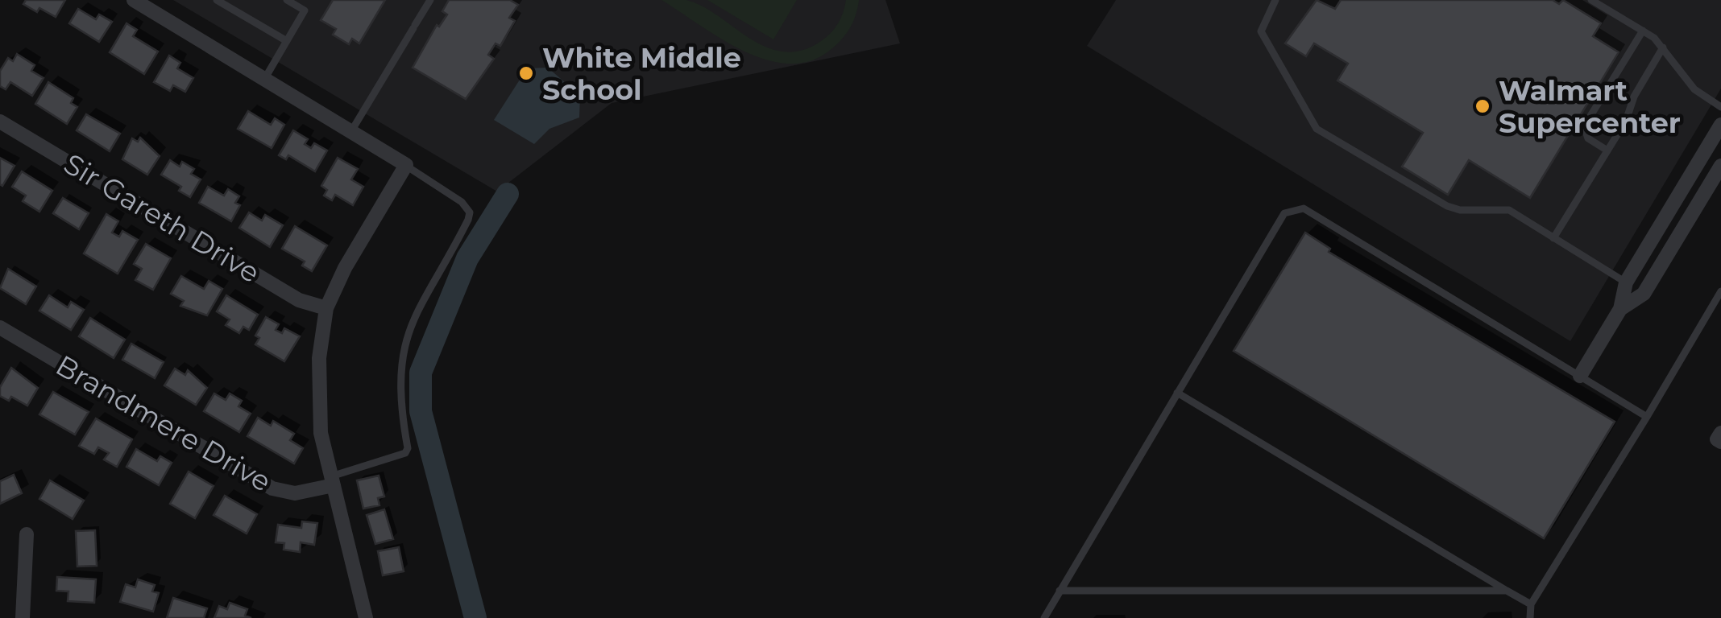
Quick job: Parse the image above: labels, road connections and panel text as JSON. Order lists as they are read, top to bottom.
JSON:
{
  "streets": {
    "street": ["Sir Gareth Drive", "Brandmere Drive"]
  },
  "places": ["White Middle School", "Walmart Supercenter"]
}
